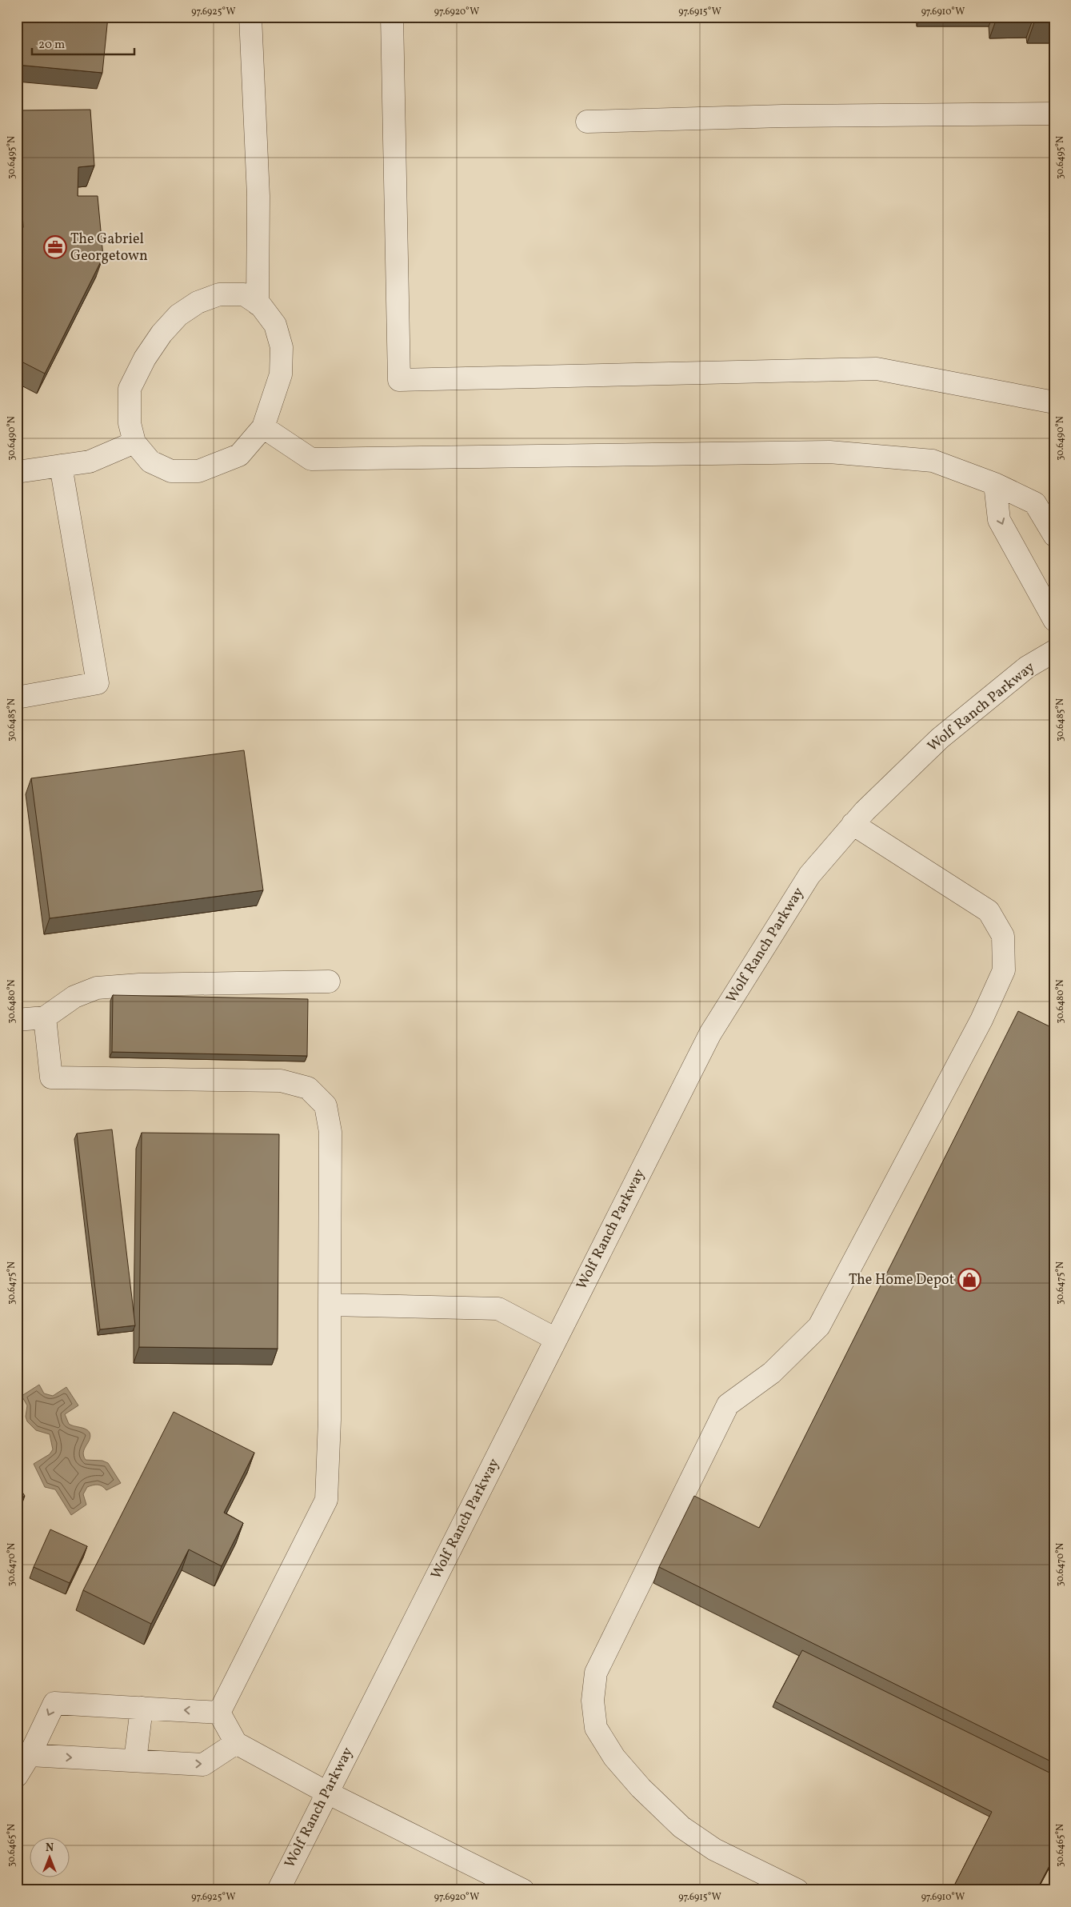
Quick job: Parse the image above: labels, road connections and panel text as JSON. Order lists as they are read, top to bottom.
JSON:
{
  "streets": {
    "street": ["Wolf Ranch Parkway"]
  },
  "places": {
    "office": ["The Gabriel Georgetown"],
    "shop": ["The Home Depot"]
  },
  "scale_bar": "20 m",
  "north": "top",
  "coordinates": [
    "97.6925°W",
    "97.6920°W",
    "97.6915°W",
    "97.6910°W",
    "30.6495°N",
    "30.6490°N",
    "30.6485°N",
    "30.6480°N",
    "30.6475°N",
    "30.6470°N",
    "30.6465°N"
  ]
}
